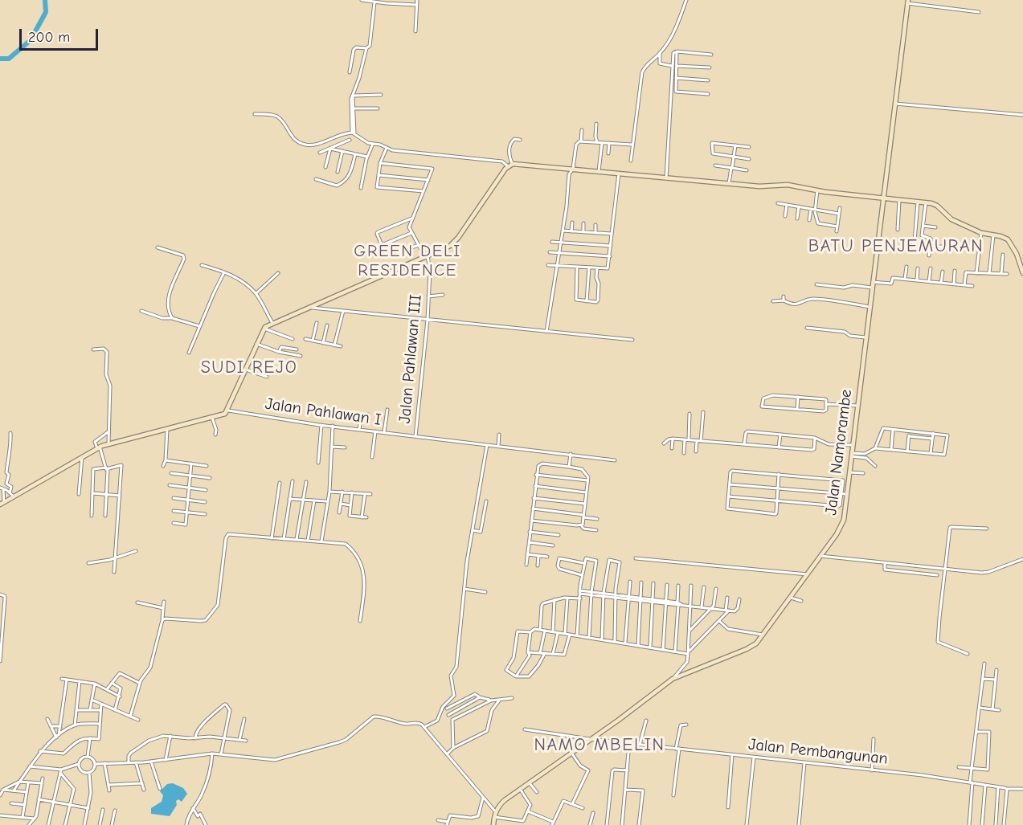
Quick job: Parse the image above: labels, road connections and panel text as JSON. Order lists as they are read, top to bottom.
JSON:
{
  "streets": {
    "main road": ["Jalan Namorambe"],
    "street": ["Jalan Pahlawan III", "Jalan Pahlawan I", "Jalan Pembangunan"]
  },
  "crossings": [
    ["Jalan Pahlawan III", "Jalan Pahlawan I"],
    ["Jalan Namorambe", "Jalan Pembangunan"]
  ],
  "districts": [
    "BATU PENJEMURAN",
    "GREEN DELI RESIDENCE",
    "SUDI REJO",
    "NAMO MBELIN"
  ],
  "scale_bar": "200 m"
}
